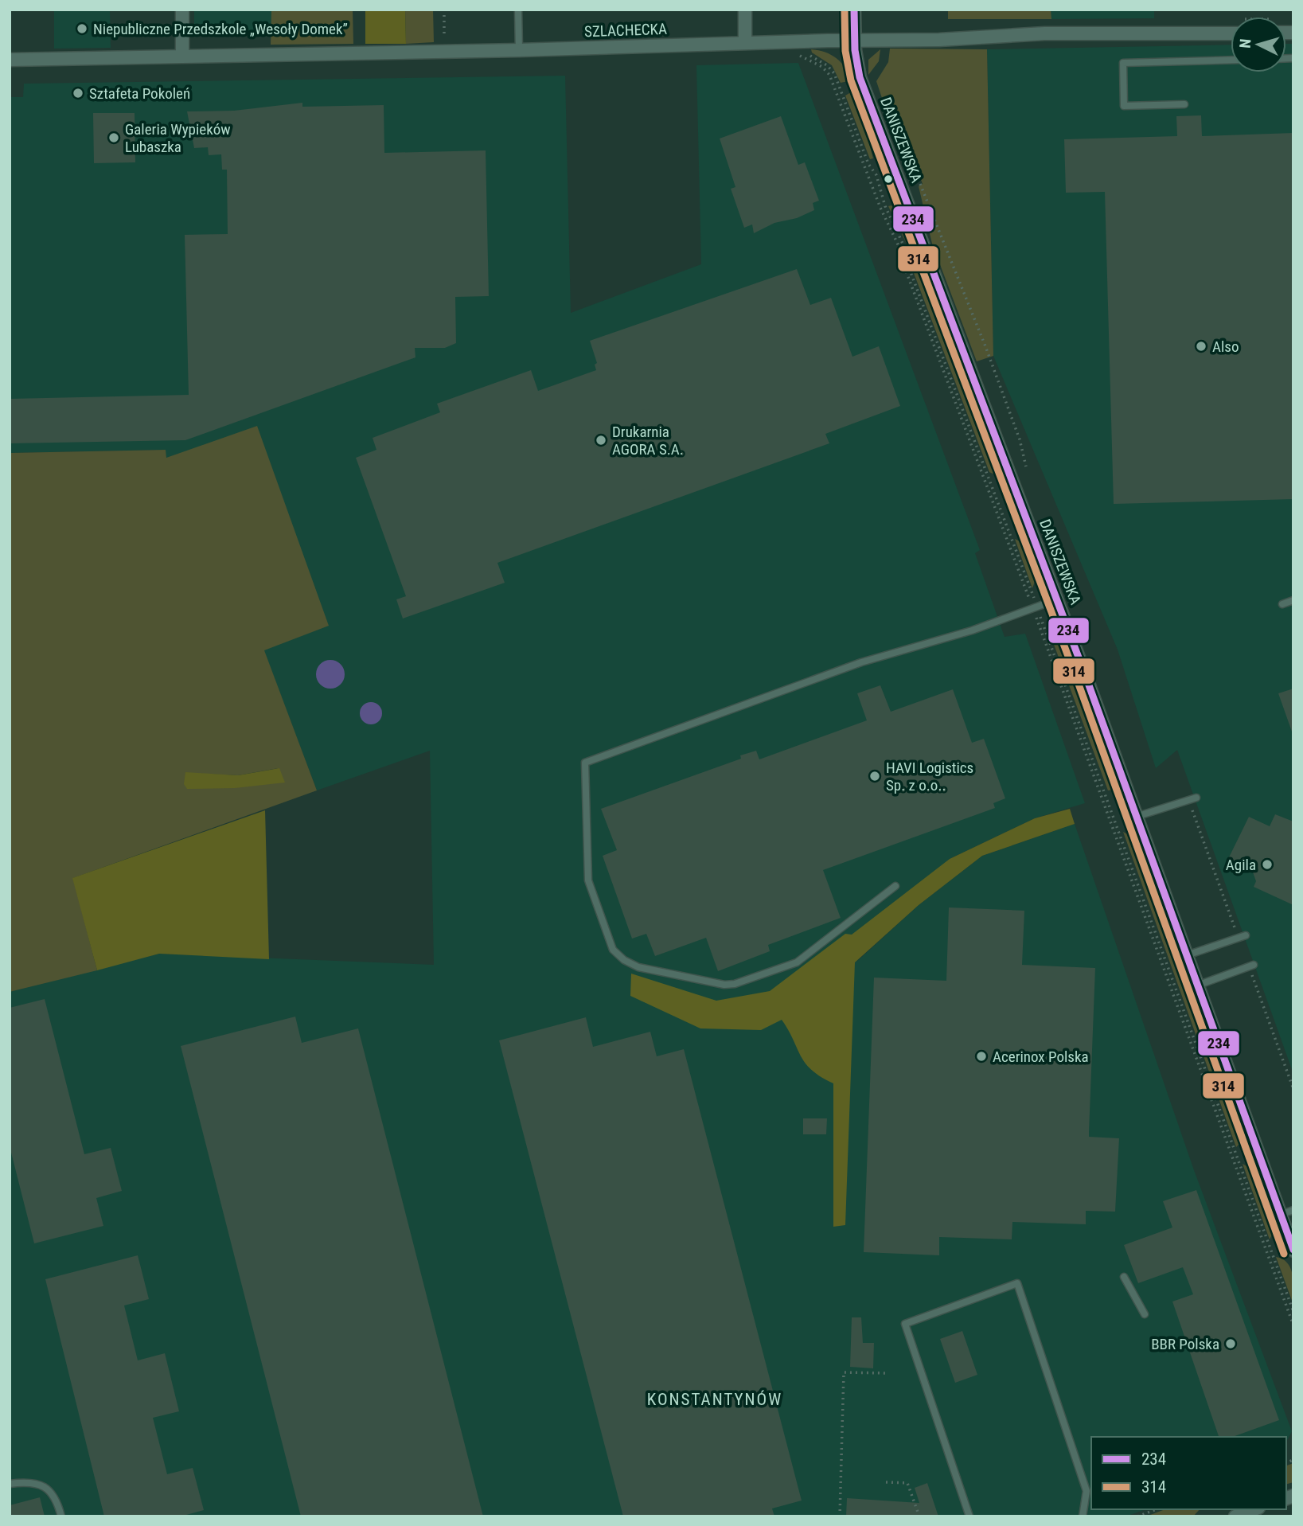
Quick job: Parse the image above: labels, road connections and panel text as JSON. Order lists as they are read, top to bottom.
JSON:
{
  "streets": {
    "street": ["SZLACHECKA", "DANISZEWSKA"]
  },
  "crossings": [
    ["SZLACHECKA", "DANISZEWSKA"]
  ],
  "districts": ["KONSTANTYNÓW"],
  "places": [
    "Niepubliczne Przedszkole „Wesoły Domek”",
    "Sztafeta Pokoleń",
    "Galeria Wypieków Lubaszka",
    "Also",
    "Drukarnia AGORA S.A.",
    "HAVI Logistics Sp. z o.o..",
    "Agila",
    "Acerinox Polska",
    "BBR Polska"
  ],
  "lines": ["transit line 234", "transit line 314"],
  "legend": ["234", "314"],
  "north": "left"
}
